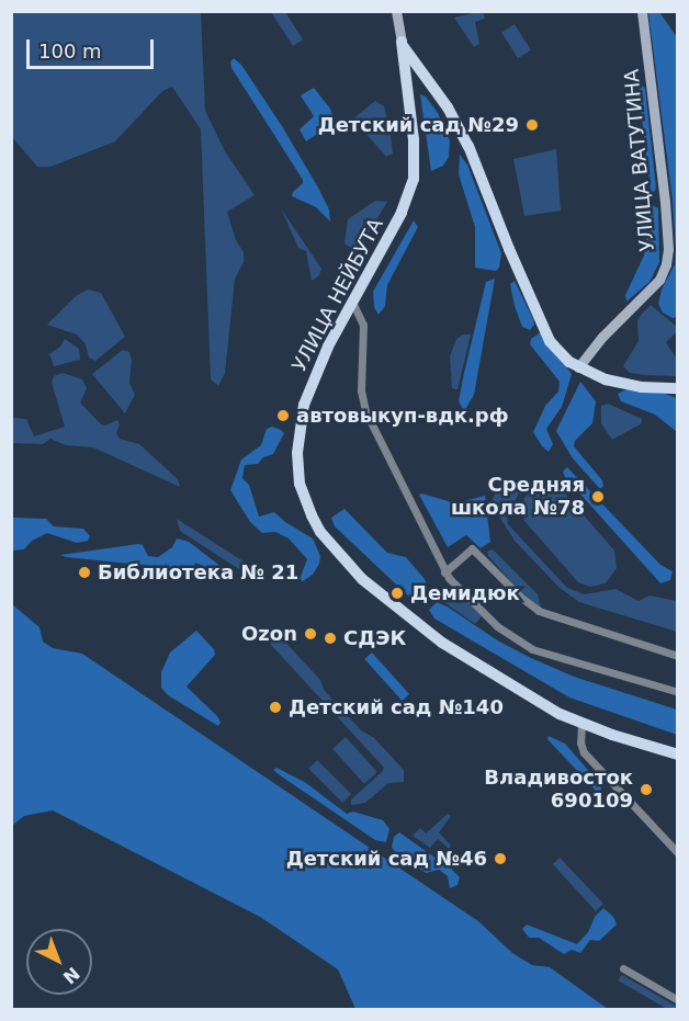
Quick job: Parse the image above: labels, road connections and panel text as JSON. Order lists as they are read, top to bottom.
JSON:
{
  "streets": {
    "main road": ["УЛИЦА НЕЙБУТА"],
    "street": ["УЛИЦА ВАТУТИНА"]
  },
  "crossings": [
    ["УЛИЦА ВАТУТИНА", "УЛИЦА НЕЙБУТА"]
  ],
  "places": [
    "Детский сад №29",
    "автовыкуп-вдк.рф",
    "Средняя школа №78",
    "Библиотека № 21",
    "Демидюк",
    "Ozon",
    "СДЭК",
    "Детский сад №140",
    "Владивосток 690109",
    "Детский сад №46"
  ],
  "scale_bar": "100 m",
  "north": "bottom right"
}
